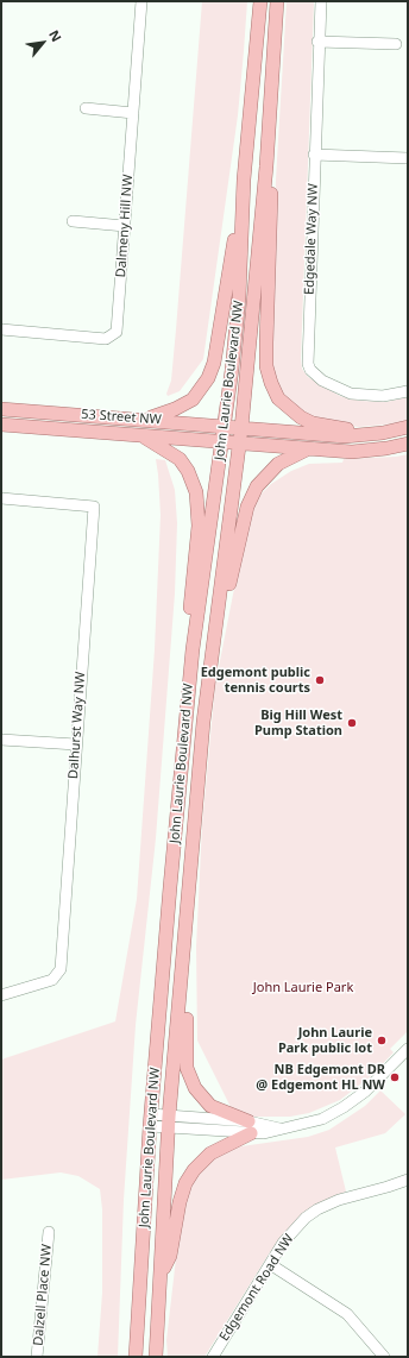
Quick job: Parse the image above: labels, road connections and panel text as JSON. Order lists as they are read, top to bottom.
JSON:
{
  "streets": {
    "main road": ["John Laurie Boulevard NW", "53 Street NW"],
    "street": [
      "Dalmeny Hill NW",
      "Edgedale Way NW",
      "Dalhurst Way NW",
      "Edgemont Road NW",
      "Dalzell Place NW"
    ]
  },
  "crossings": [
    ["John Laurie Boulevard NW", "53 Street NW"]
  ],
  "parks": ["John Laurie Park"],
  "places": [
    "Edgemont public tennis courts",
    "Big Hill West Pump Station",
    "John Laurie Park public lot",
    "NB Edgemont DR @ Edgemont HL NW"
  ],
  "north": "top right"
}
